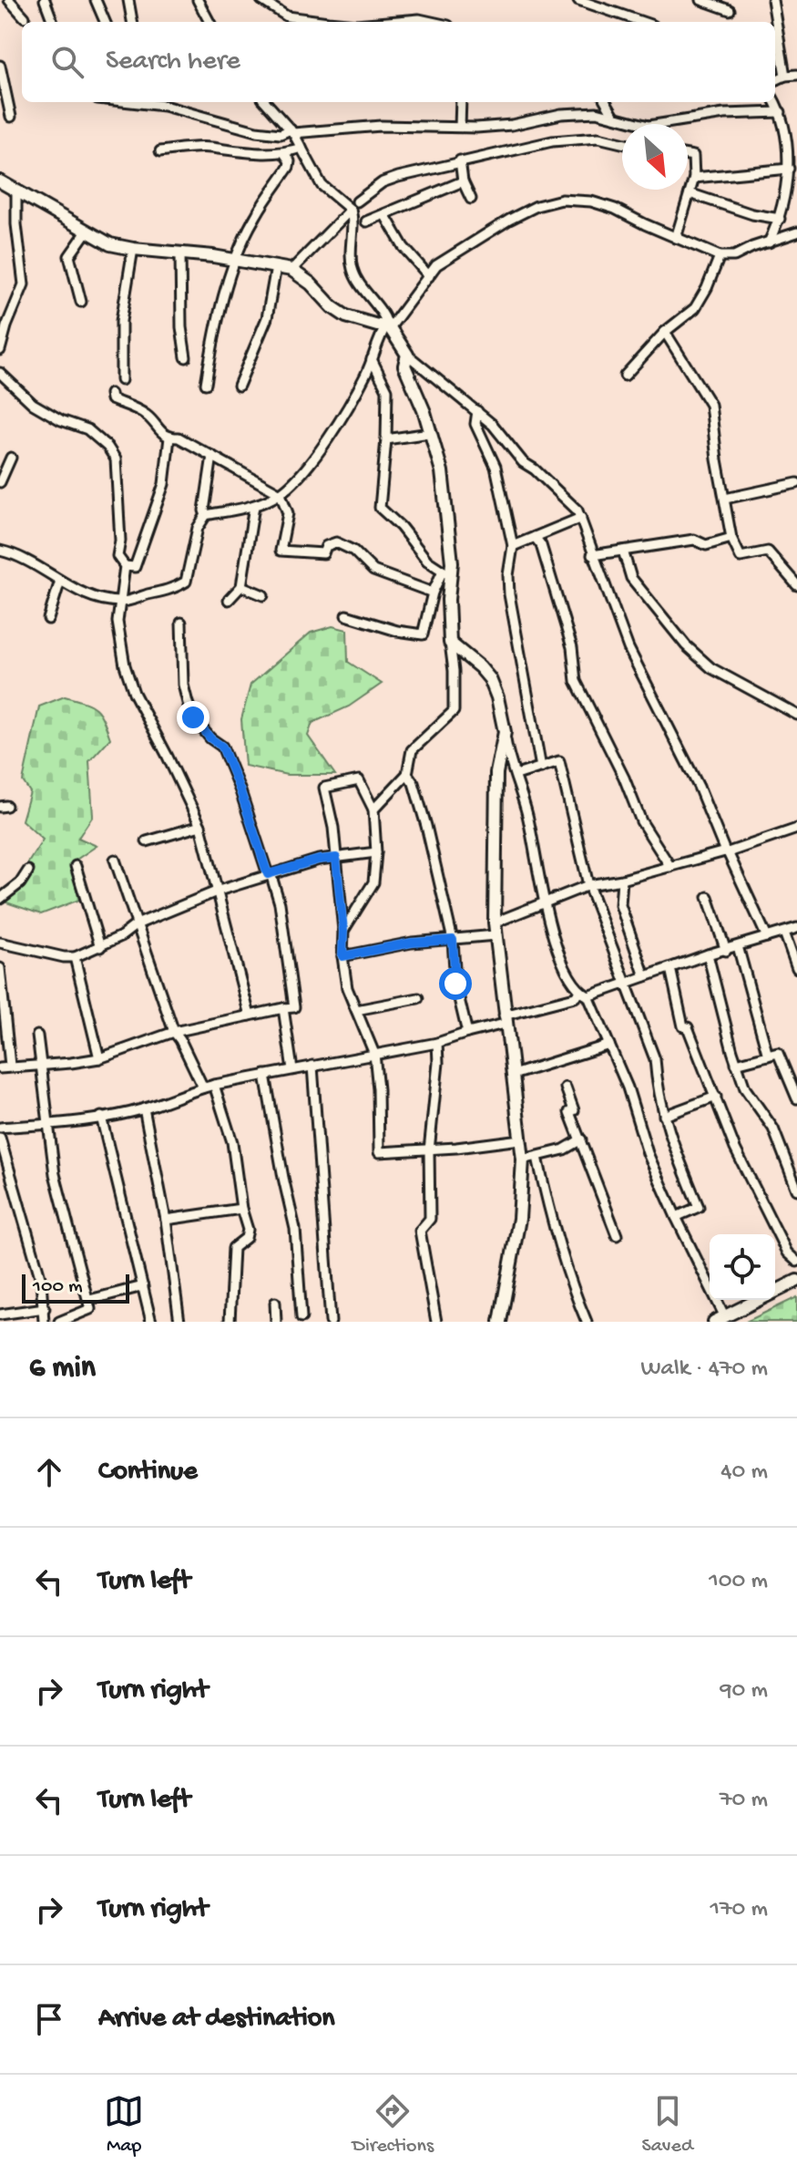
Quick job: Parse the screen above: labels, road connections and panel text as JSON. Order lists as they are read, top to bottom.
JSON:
{
  "scale_bar": "100 m",
  "north": "bottom right",
  "page": {
    "search": "Search here",
    "scale": "100 m",
    "heading": ["6 min", "Walk · 470 m"],
    "list": [
      ["Continue", "40 m"],
      ["Turn left", "100 m"],
      ["Turn right", "90 m"],
      ["Turn left", "70 m"],
      ["Turn right", "170 m"],
      "Arrive at destination"
    ],
    "nav": ["Map", "Directions", "Saved"]
  }
}
